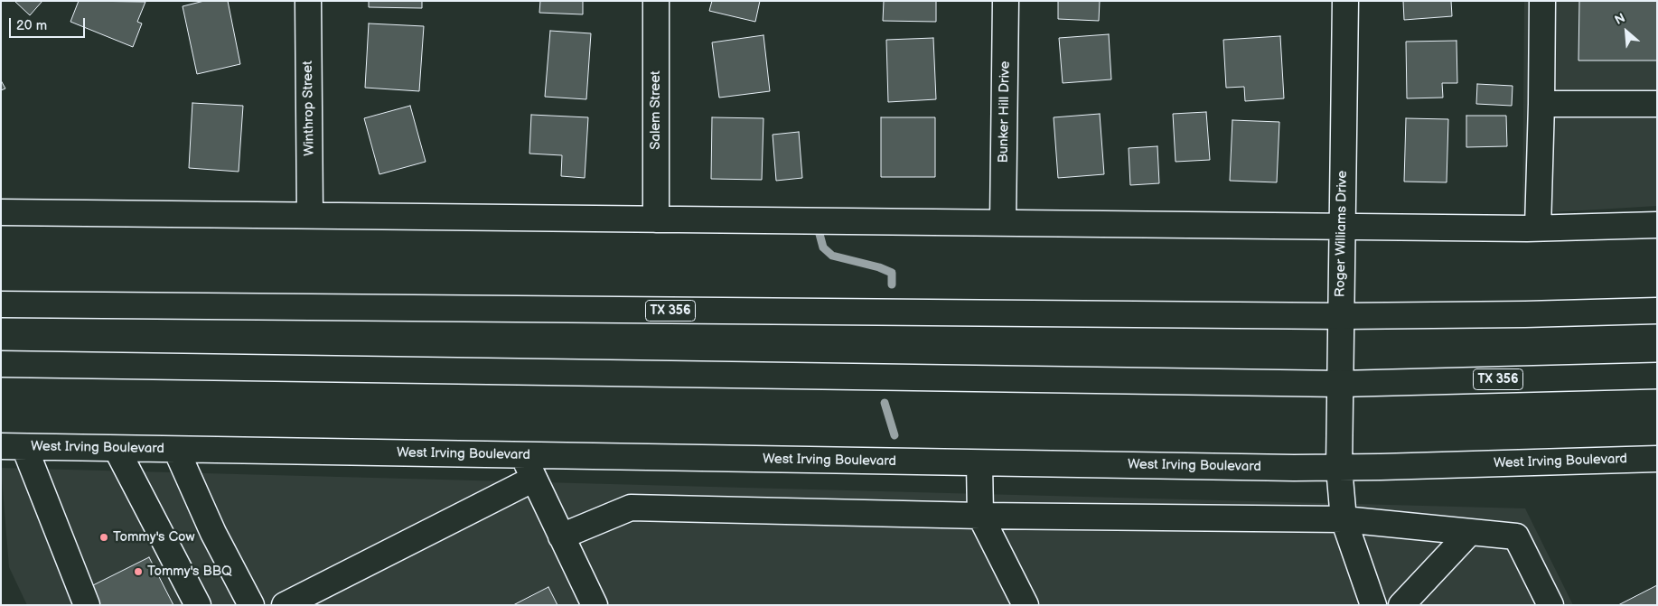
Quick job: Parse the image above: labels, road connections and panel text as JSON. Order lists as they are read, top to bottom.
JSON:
{
  "streets": {
    "street": [
      "Winthrop Street",
      "Salem Street",
      "Bunker Hill Drive",
      "Roger Williams Drive",
      "TX 356",
      "West Irving Boulevard"
    ]
  },
  "crossings": [
    ["Roger Williams Drive", "TX 356"],
    ["Roger Williams Drive", "West Irving Boulevard"]
  ],
  "places": ["Tommy's Cow", "Tommy's BBQ"],
  "scale_bar": "20 m",
  "north": "top left"
}
